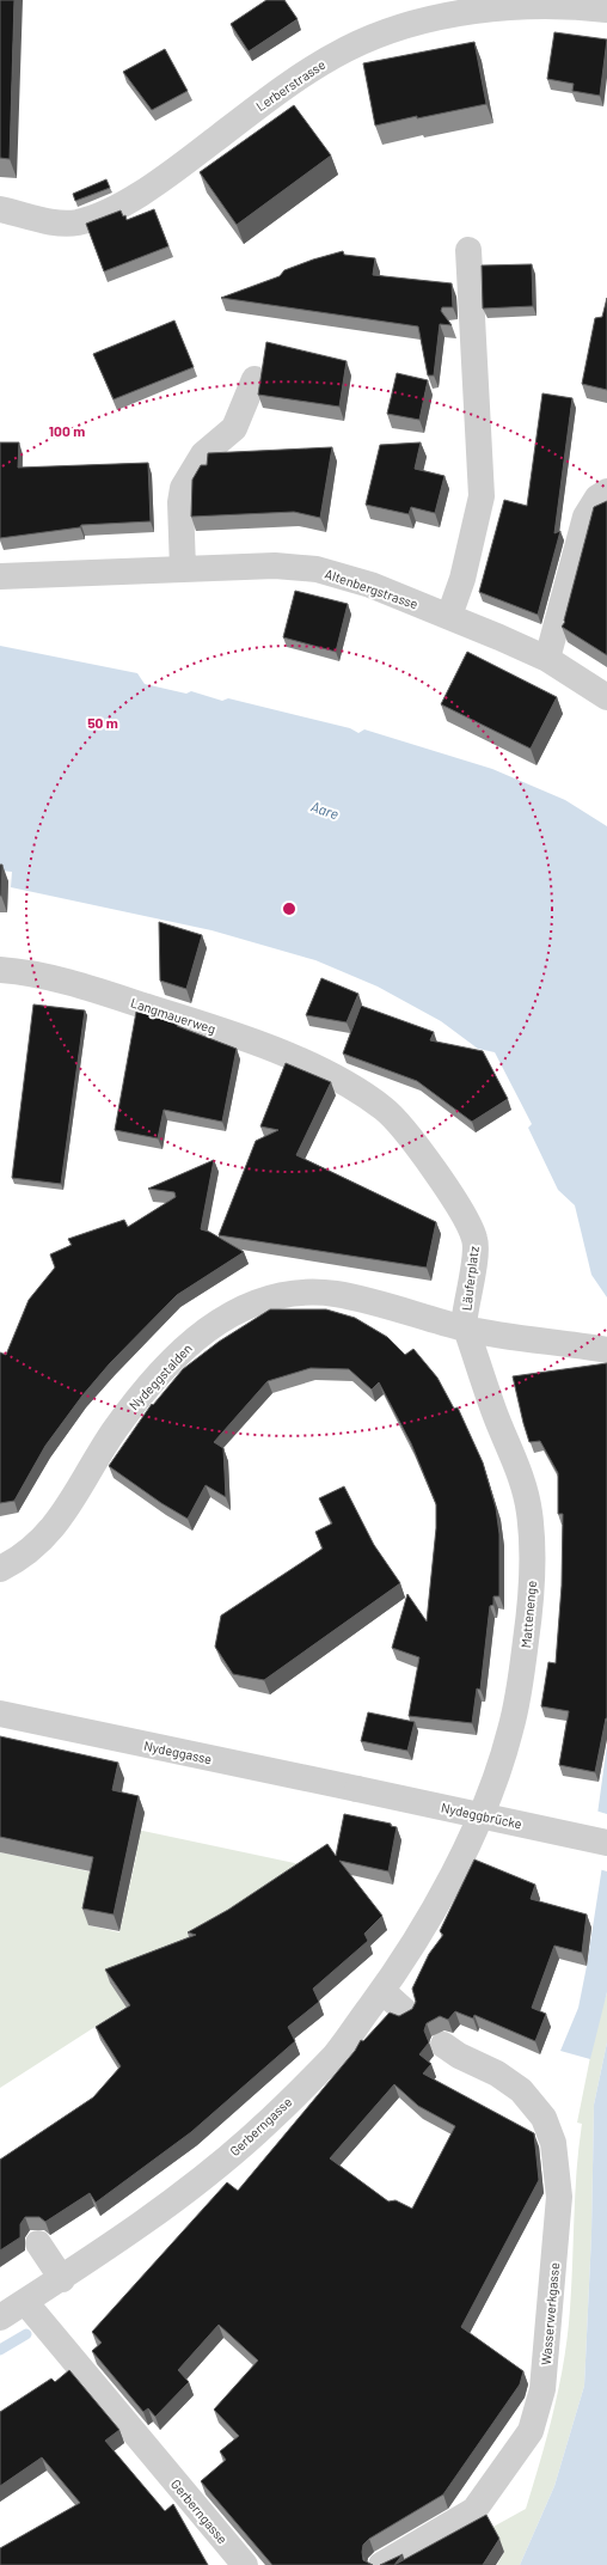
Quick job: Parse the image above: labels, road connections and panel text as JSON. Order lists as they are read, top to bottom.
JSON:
{
  "streets": {
    "street": [
      "Lerberstrasse",
      "Altenbergstrasse",
      "Langmauerweg",
      "Läuferplatz",
      "Nydeggstalden",
      "Mattenenge",
      "Nydeggasse",
      "Nydeggbrücke",
      "Gerberngasse",
      "Wasserwerkgasse"
    ]
  },
  "crossings": [
    ["Langmauerweg", "Läuferplatz"],
    ["Läuferplatz", "Nydeggstalden"],
    ["Läuferplatz", "Mattenenge"],
    ["Nydeggstalden", "Mattenenge"],
    ["Mattenenge", "Gerberngasse"],
    ["Nydeggasse", "Nydeggbrücke"]
  ],
  "water": ["Aare"],
  "rings": ["100 m", "50 m"]
}
